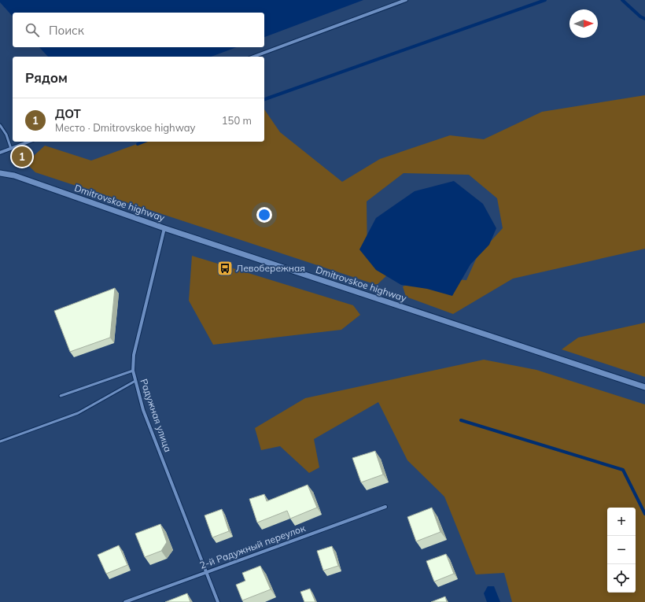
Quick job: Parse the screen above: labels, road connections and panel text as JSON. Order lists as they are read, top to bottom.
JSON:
{
  "streets": {
    "street": ["Dmitrovskoe highway", "Радужная улица", "2-й Радужный переулок"]
  },
  "crossings": [
    ["Dmitrovskoe highway", "Радужная улица"],
    ["Радужная улица", "2-й Радужный переулок"]
  ],
  "places": {
    "bus stop": ["Левобережная"]
  },
  "north": "right",
  "page": {
    "search": "Поиск",
    "heading": "Рядом",
    "list": [
      {
        "mark": "1",
        "name": "ДОТ",
        "note": "Место · Dmitrovskoe highway",
        "value": "150 m"
      }
    ],
    "pins": "1",
    "map_buttons": ["+", "−"]
  }
}
